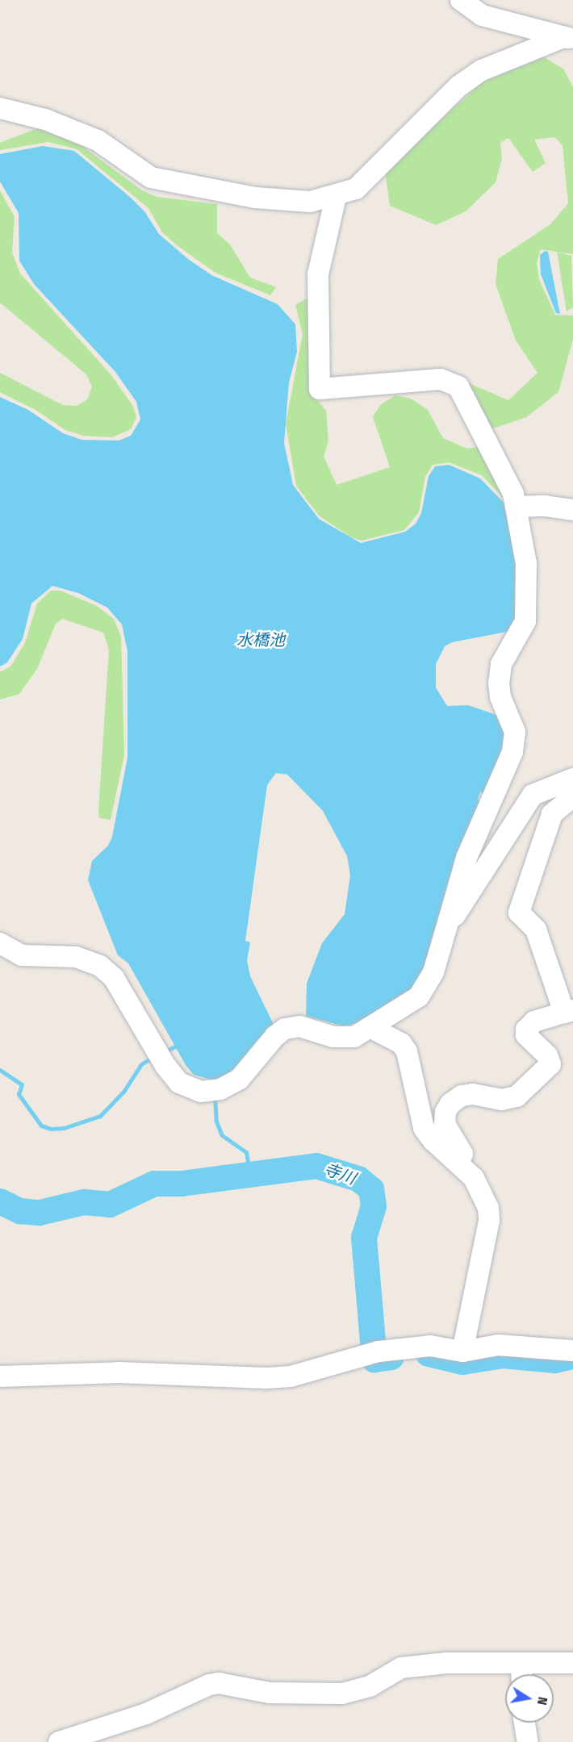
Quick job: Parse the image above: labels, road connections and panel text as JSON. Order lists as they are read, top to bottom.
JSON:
{
  "water": ["水橋池", "寺川"],
  "north": "right"
}
